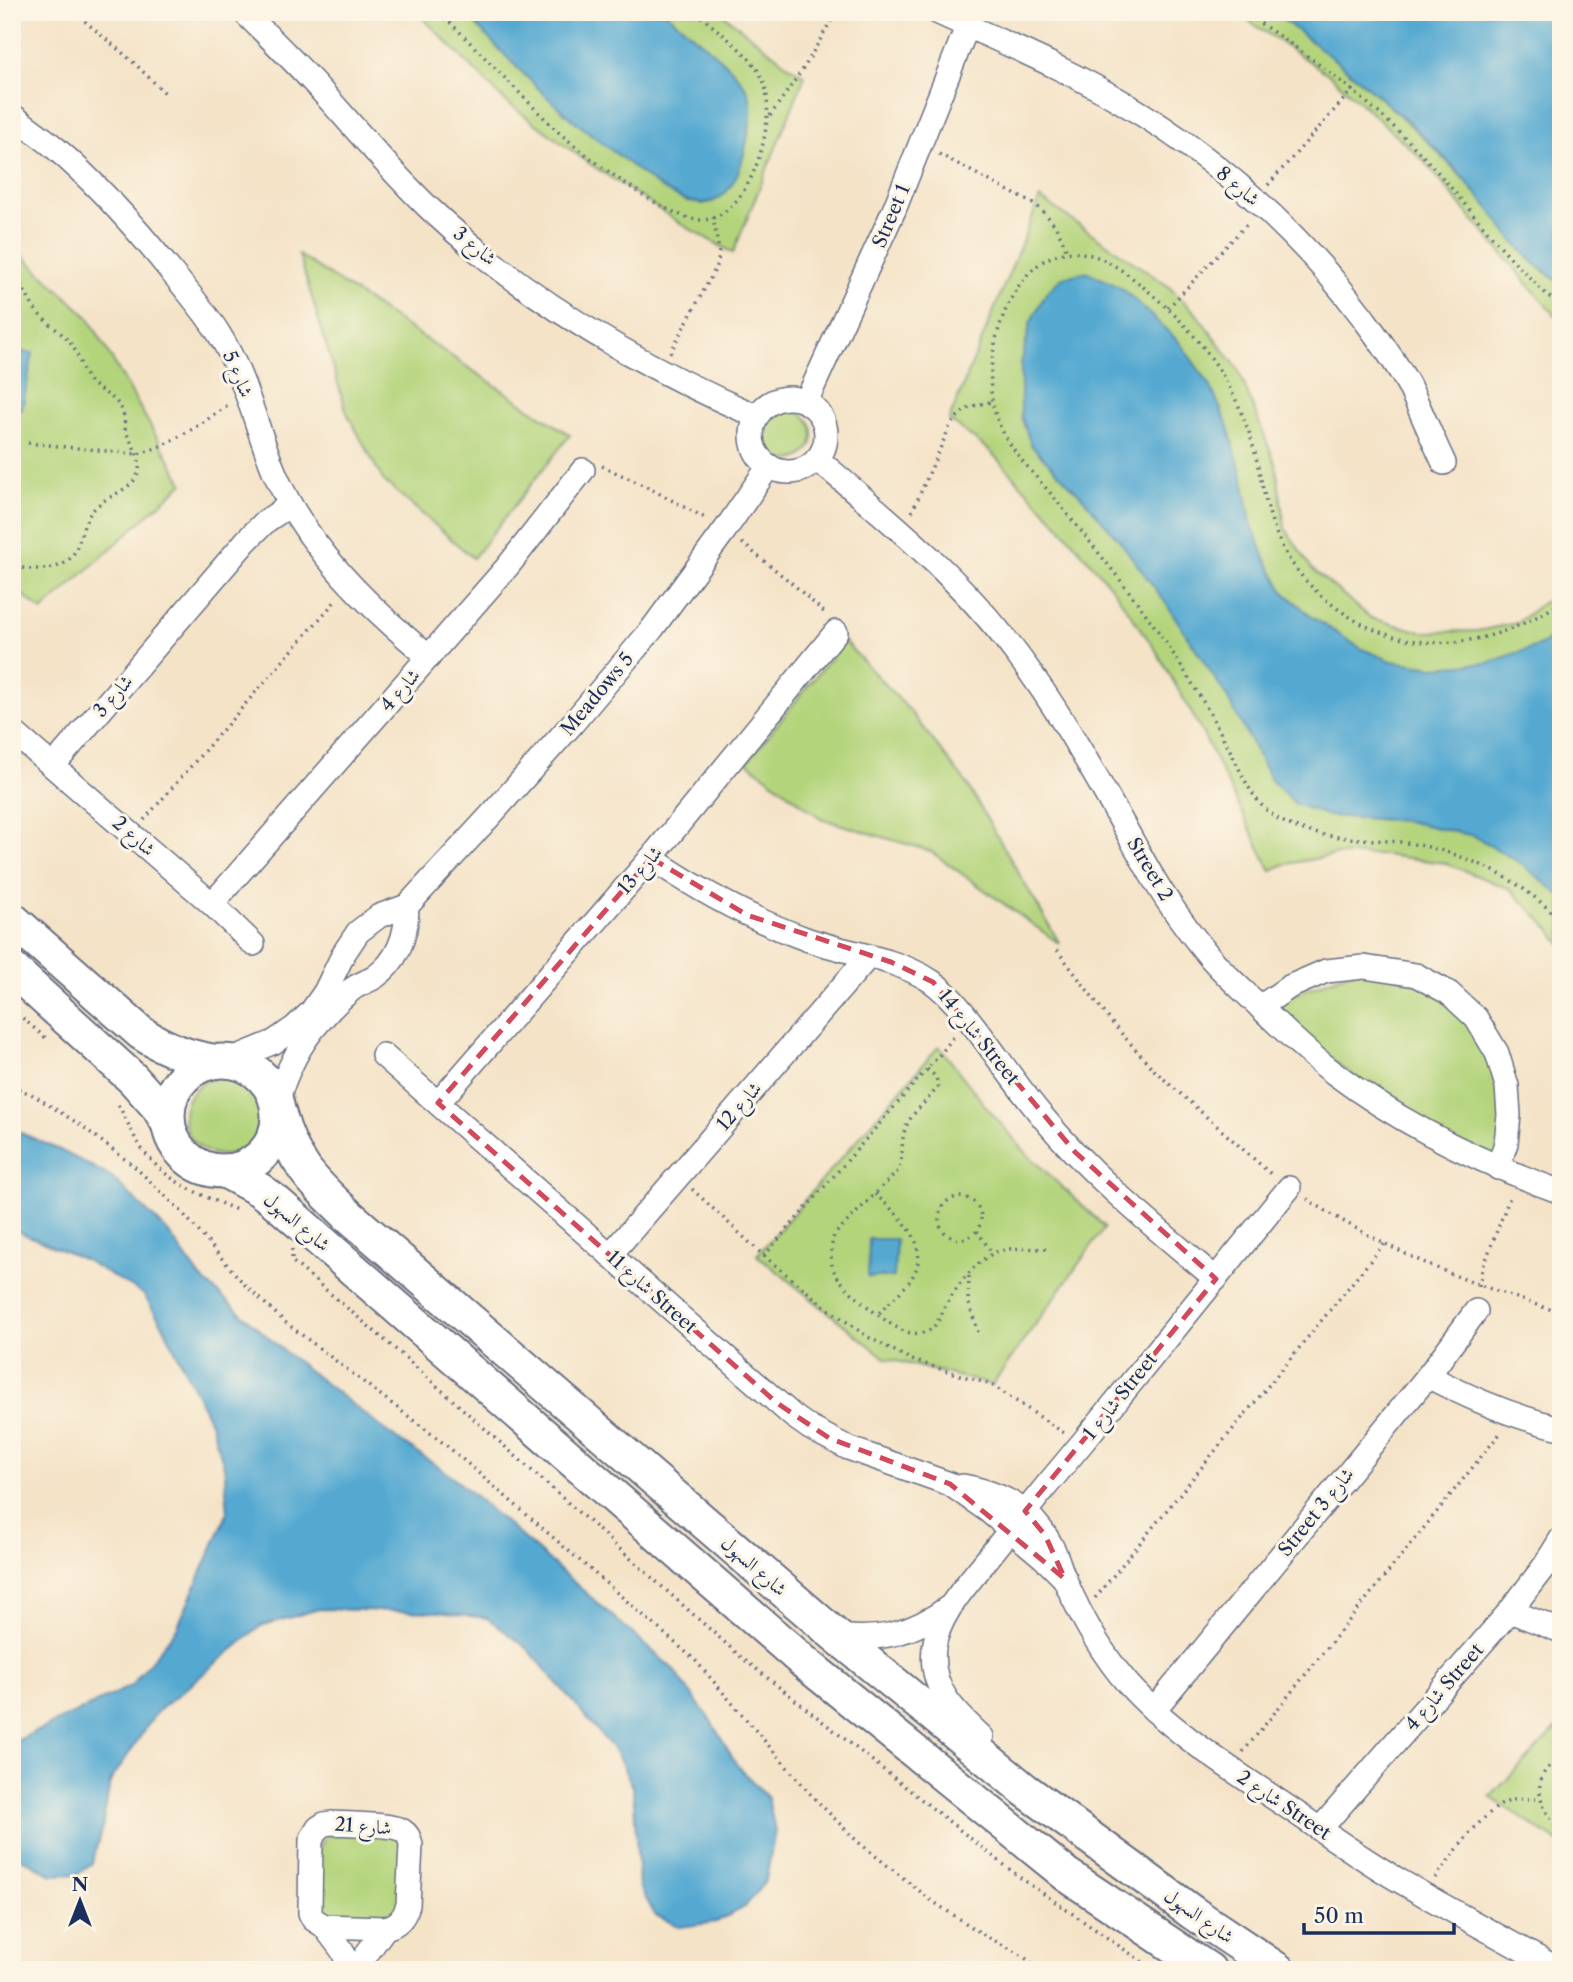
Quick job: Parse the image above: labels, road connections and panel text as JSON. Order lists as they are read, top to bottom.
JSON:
{
  "streets": {
    "main road": ["شارع السهول"],
    "street": [
      "شارع 8",
      "Street 1",
      "شارع 3",
      "شارع 5",
      "شارع 4",
      "Meadows 5",
      "شارع 2",
      "Street 2",
      "شارع 13",
      "شارع 14 Street",
      "شارع 12",
      "شارع 11 Street",
      "شارع 1 Street",
      "Street شارع 3",
      "شارع 4 Street",
      "شارع 2 Street",
      "شارع 21"
    ]
  },
  "crossings": [
    ["شارع 8", "Street 1"],
    ["Street 1", "شارع 3"],
    ["Street 1", "Meadows 5"],
    ["Street 1", "Street 2"],
    ["شارع 3", "شارع 5"],
    ["شارع 3", "Meadows 5"],
    ["شارع 3", "شارع 2"],
    ["شارع 3", "Street 2"],
    ["شارع 5", "شارع 4"],
    ["شارع 4", "شارع 2"],
    ["Meadows 5", "Street 2"],
    ["Meadows 5", "شارع السهول"],
    ["شارع 13", "شارع 14 Street"],
    ["شارع 13", "شارع 11 Street"],
    ["شارع 14 Street", "شارع 12"],
    ["شارع 14 Street", "شارع 1 Street"],
    ["شارع 12", "شارع 11 Street"],
    ["شارع 11 Street", "شارع 1 Street"],
    ["شارع 11 Street", "شارع 2 Street"],
    ["شارع 1 Street", "شارع 2 Street"],
    ["Street شارع 3", "شارع 2 Street"],
    ["شارع 4 Street", "شارع 2 Street"]
  ],
  "scale_bar": "50 m",
  "north": "top"
}
